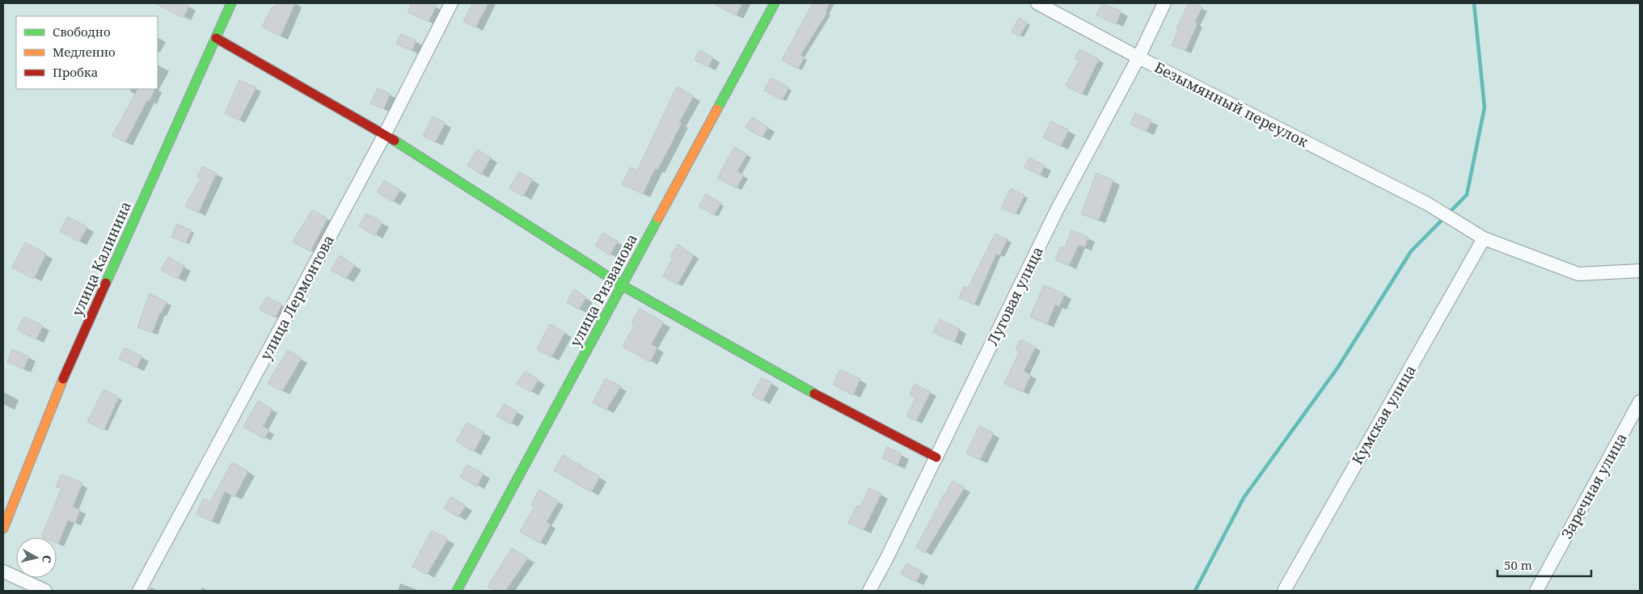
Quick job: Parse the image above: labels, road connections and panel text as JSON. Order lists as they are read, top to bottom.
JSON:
{
  "streets": {
    "street": [
      "Безымянный переулок",
      "улица Калинина",
      "улица Ризванова",
      "Луговая улица",
      "улица Лермонтова",
      "Кумская улица",
      "Заречная улица"
    ]
  },
  "crossings": [
    ["Безымянный переулок", "Луговая улица"],
    ["Безымянный переулок", "Кумская улица"]
  ],
  "legend": ["Свободно", "Медленно", "Пробка"],
  "scale_bar": "50 m",
  "north": "right"
}
